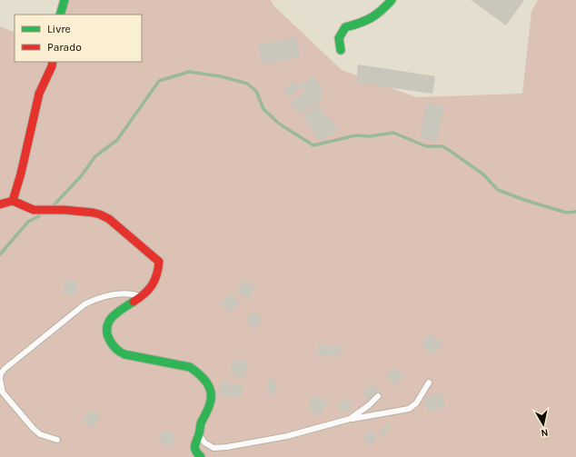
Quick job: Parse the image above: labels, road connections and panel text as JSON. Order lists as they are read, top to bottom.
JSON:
{
  "legend": ["Livre", "Parado"],
  "north": "bottom"
}
